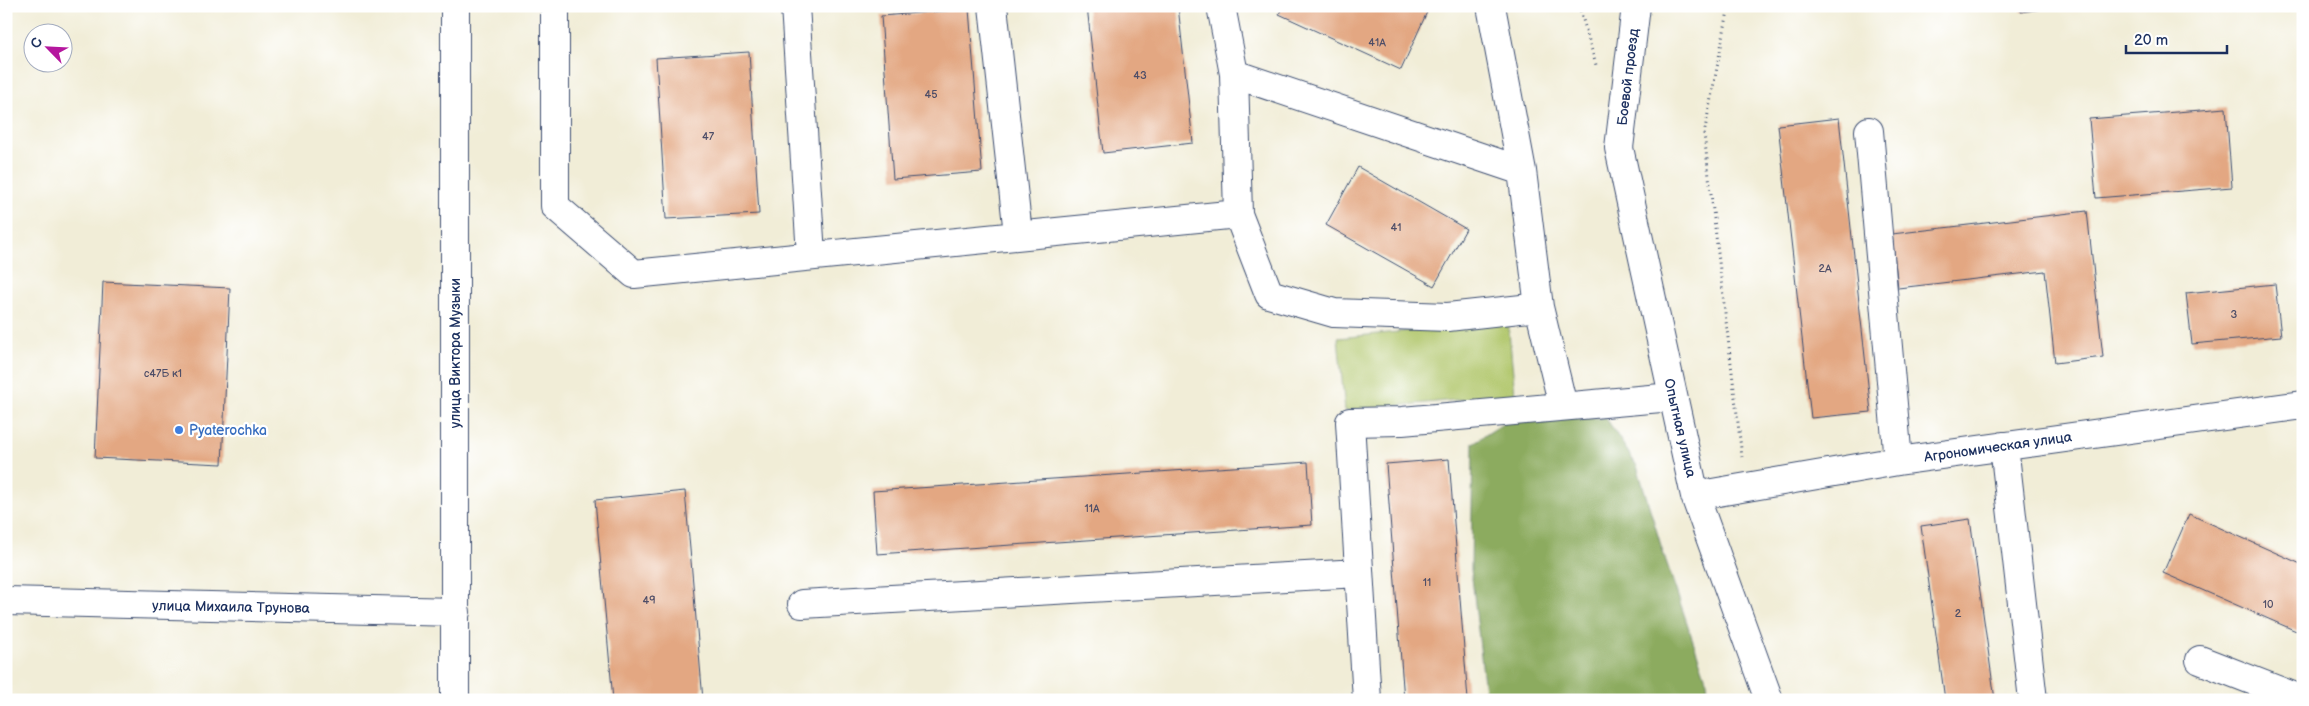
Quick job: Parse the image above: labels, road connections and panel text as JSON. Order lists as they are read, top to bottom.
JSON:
{
  "streets": {
    "street": [
      "Боевой проезд",
      "улица Виктора Музыки",
      "Опытная улица",
      "Агрономическая улица",
      "улица Михаила Трунова"
    ]
  },
  "crossings": [
    ["Боевой проезд", "Опытная улица"],
    ["улица Виктора Музыки", "улица Михаила Трунова"],
    ["Опытная улица", "Агрономическая улица"]
  ],
  "places": ["Pyaterochka"],
  "house_numbers": [
    "41А",
    "43",
    "45",
    "47",
    "41",
    "2А",
    "3",
    "с47Б к1",
    "11А",
    "11",
    "49",
    "10",
    "2"
  ],
  "scale_bar": "20 m",
  "north": "top left"
}
